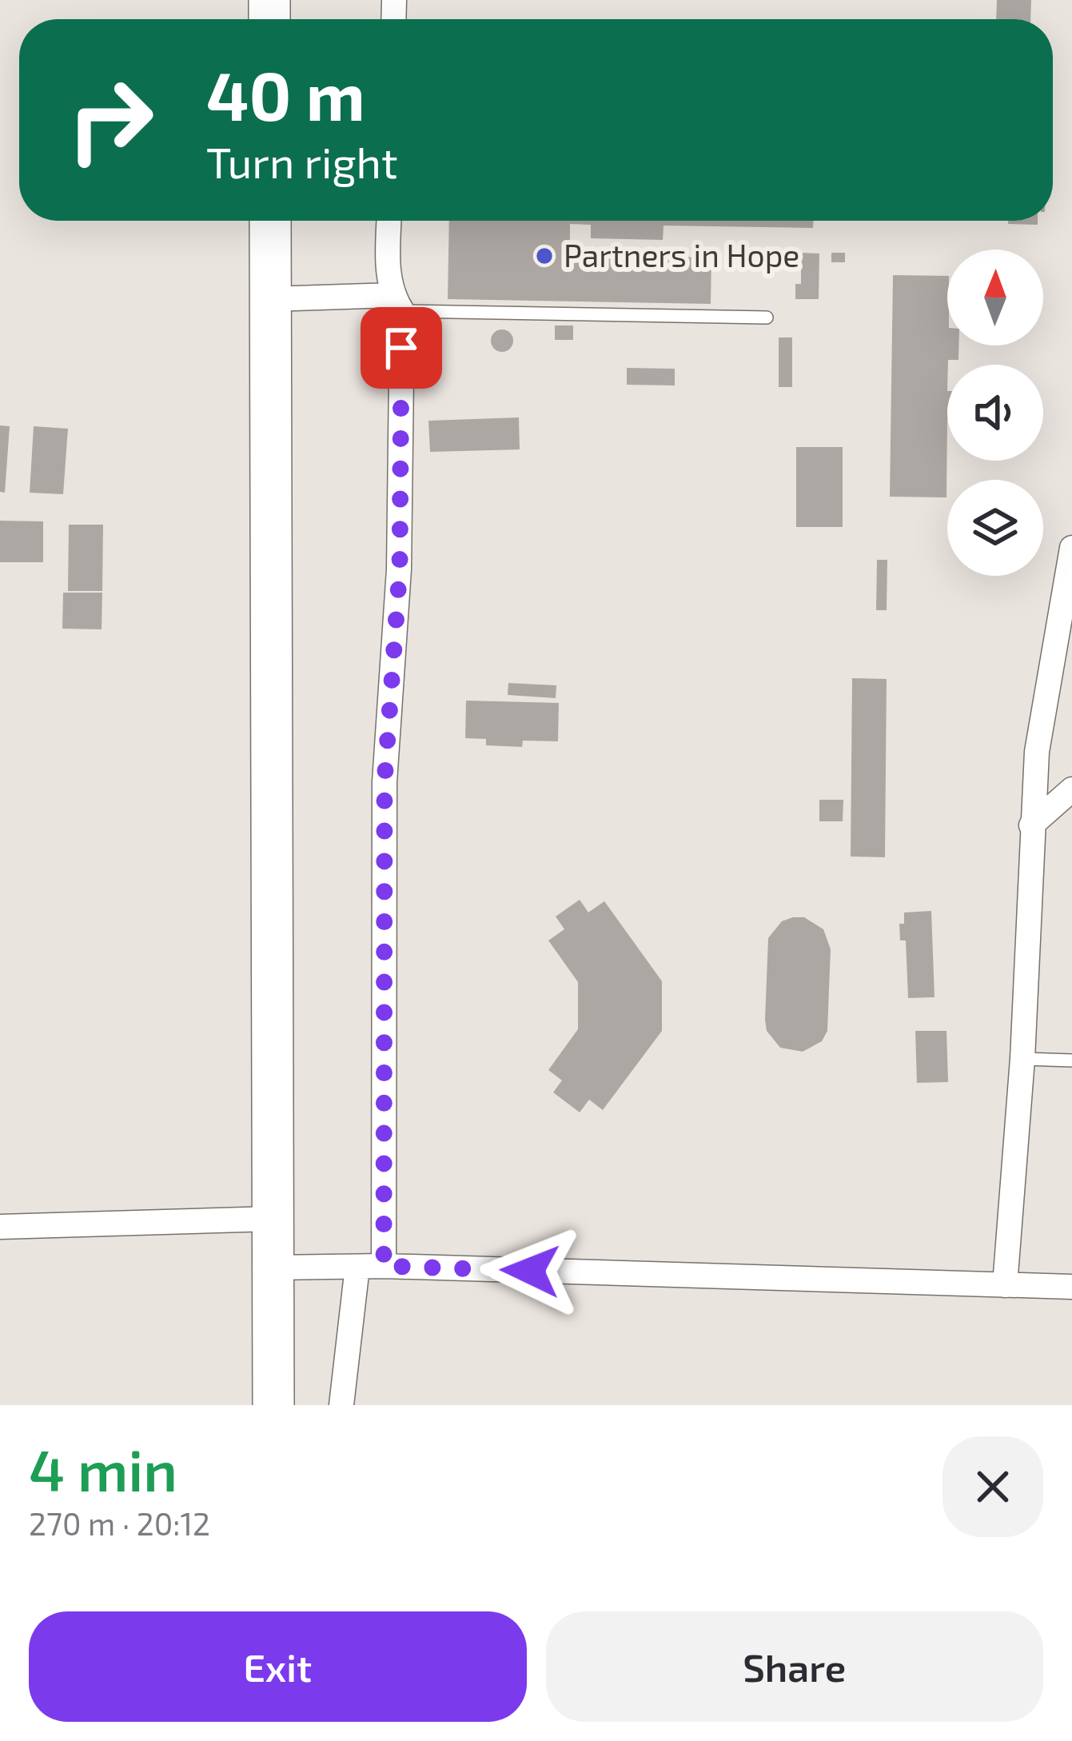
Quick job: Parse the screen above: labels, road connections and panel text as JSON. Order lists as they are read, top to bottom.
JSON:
{
  "places": ["Partners in Hope"],
  "north": "top",
  "page": {
    "turn": ["40 m", "Turn right"],
    "heading": ["4 min", "270 m · 20:12"],
    "buttons": ["Exit", "Share"]
  }
}
